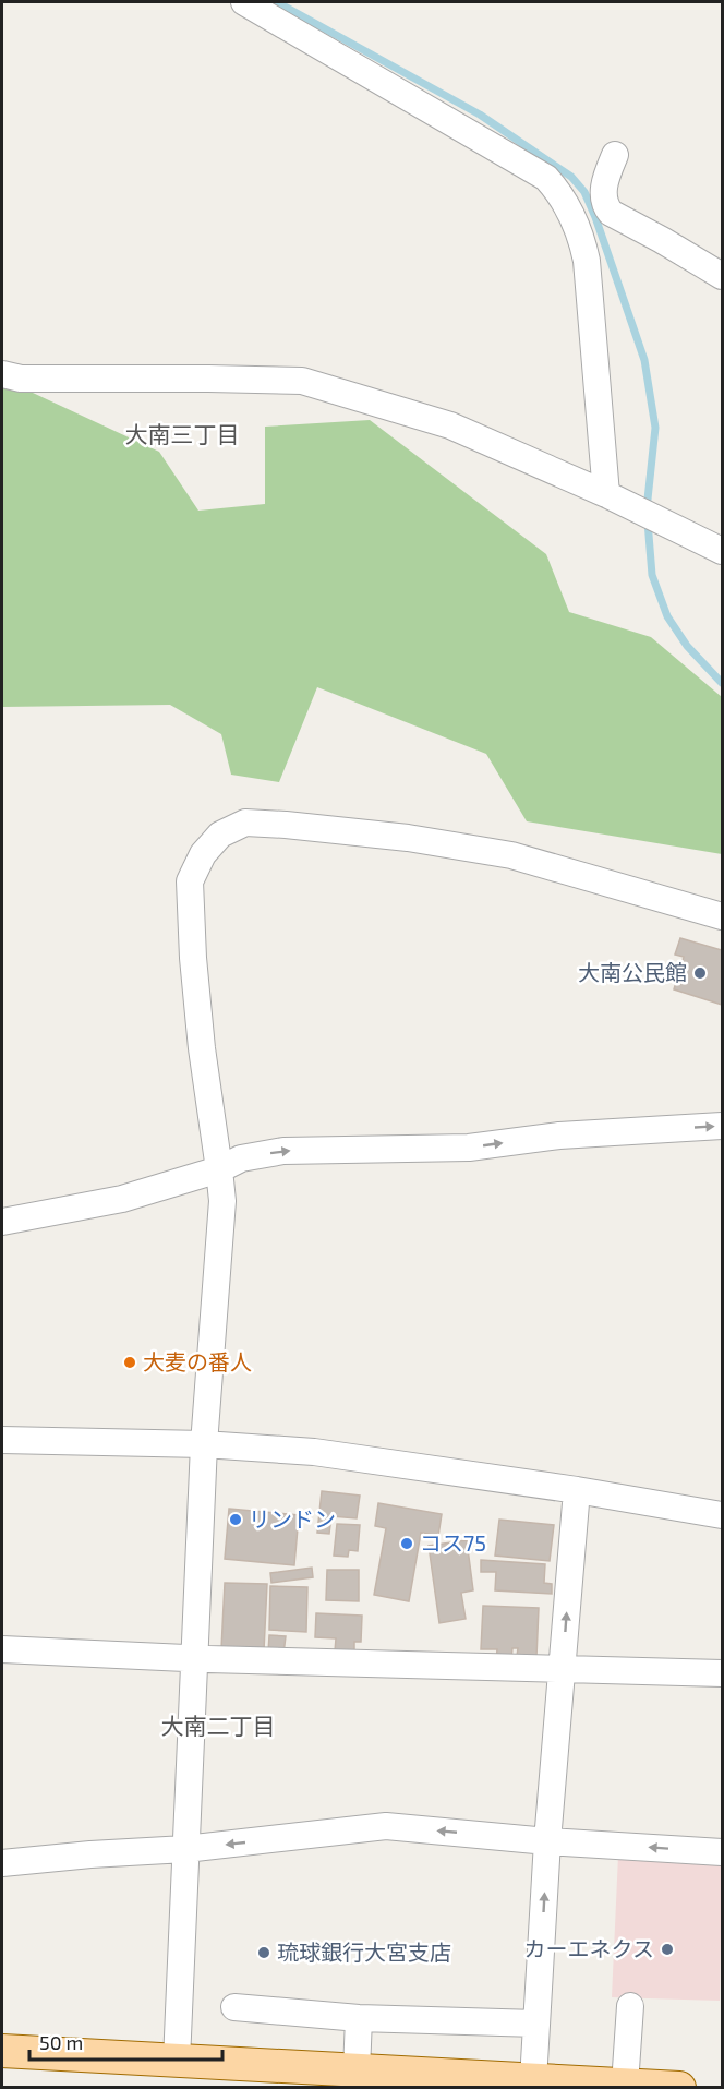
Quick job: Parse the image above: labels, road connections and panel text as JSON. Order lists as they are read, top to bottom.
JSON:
{
  "districts": ["大南三丁目", "大南二丁目"],
  "places": [
    "大南公民館",
    "大麦の番人",
    "リンドン",
    "コス75",
    "カーエネクス",
    "琉球銀行大宮支店"
  ],
  "scale_bar": "50 m"
}
